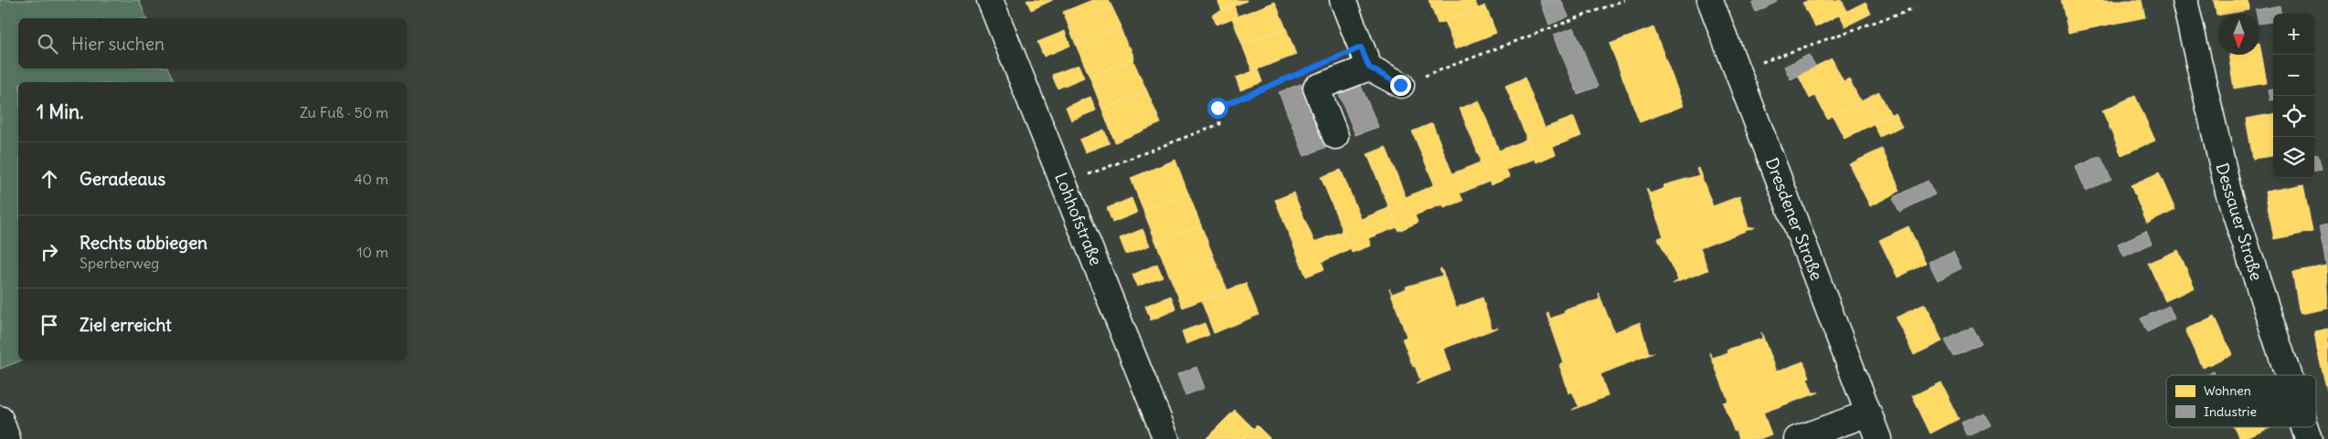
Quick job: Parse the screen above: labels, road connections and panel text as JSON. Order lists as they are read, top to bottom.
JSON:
{
  "streets": {
    "street": ["Lohhofstraße", "Dresdener Straße", "Dessauer Straße"]
  },
  "legend": ["Wohnen", "Industrie"],
  "north": "bottom",
  "page": {
    "map_buttons": ["+", "−"],
    "search": "Hier suchen",
    "heading": ["1 Min.", "Zu Fuß · 50 m"],
    "list": [
      ["Geradeaus", "40 m"],
      ["Rechts abbiegen", "Sperberweg", "10 m"],
      "Ziel erreicht"
    ]
  }
}
